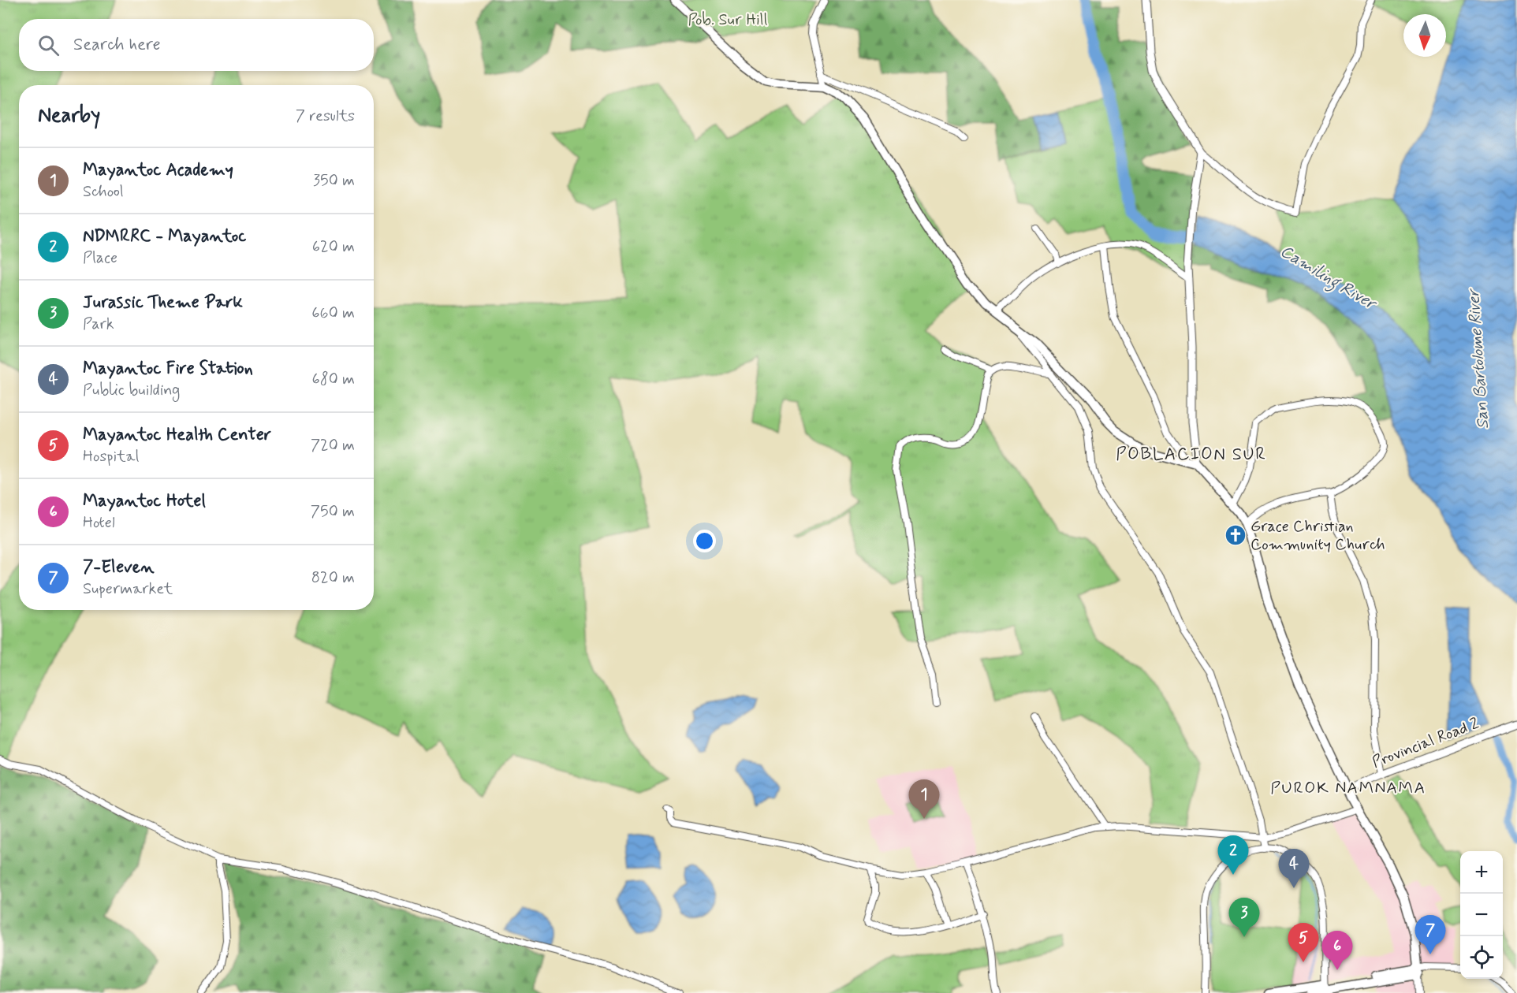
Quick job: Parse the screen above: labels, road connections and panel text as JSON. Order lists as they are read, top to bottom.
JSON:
{
  "streets": {
    "street": ["Provincial Road 2"]
  },
  "districts": ["POBLACION SUR", "PUROK NAMNAMA"],
  "water": ["Camiling River", "San Bartolome River"],
  "parks": ["Pob. Sur Hill"],
  "places": {
    "church": ["Grace Christian Community Church"]
  },
  "north": "bottom",
  "page": {
    "search": "Search here",
    "heading": ["Nearby", "7 results"],
    "list": [
      {
        "mark": "1",
        "name": "Mayantoc Academy",
        "note": "School",
        "value": "350 m"
      },
      {
        "mark": "2",
        "name": "NDMRRC - Mayantoc",
        "note": "Place",
        "value": "620 m"
      },
      {
        "mark": "3",
        "name": "Jurassic Theme Park",
        "note": "Park",
        "value": "660 m"
      },
      {
        "mark": "4",
        "name": "Mayantoc Fire Station",
        "note": "Public building",
        "value": "680 m"
      },
      {
        "mark": "5",
        "name": "Mayantoc Health Center",
        "note": "Hospital",
        "value": "720 m"
      },
      {
        "mark": "6",
        "name": "Mayantoc Hotel",
        "note": "Hotel",
        "value": "750 m"
      },
      {
        "mark": "7",
        "name": "7-Eleven",
        "note": "Supermarket",
        "value": "820 m"
      }
    ],
    "pins": [
      "1",
      "2",
      "4",
      "3",
      "7",
      "5",
      "6"
    ],
    "map_buttons": ["+", "−"]
  }
}
